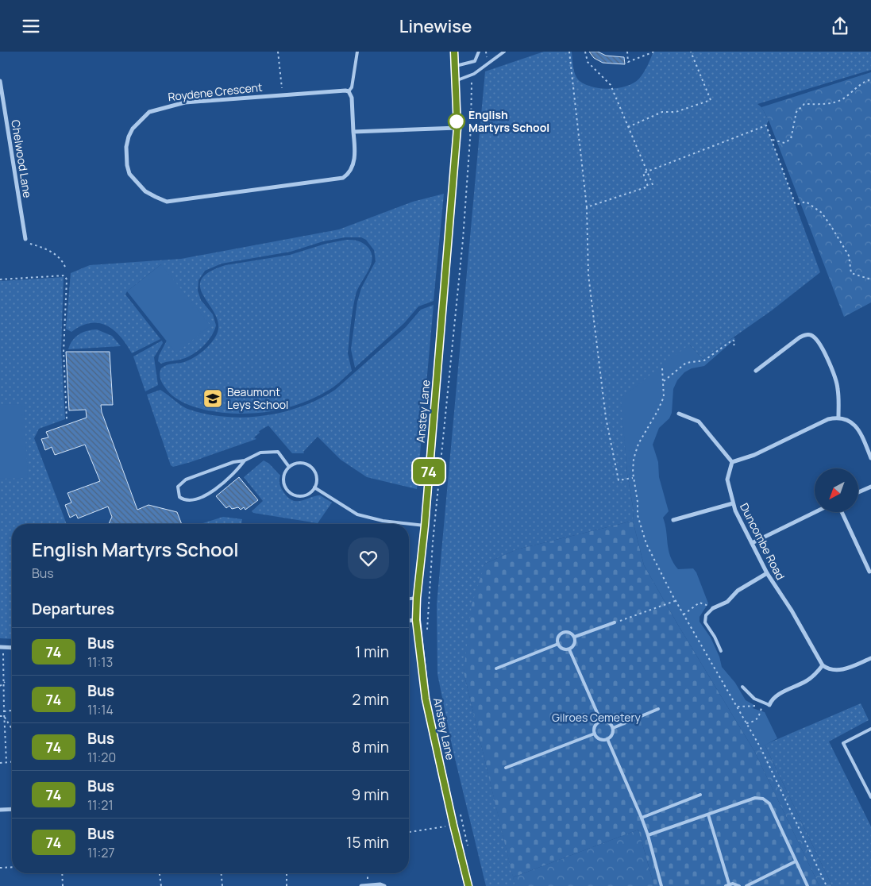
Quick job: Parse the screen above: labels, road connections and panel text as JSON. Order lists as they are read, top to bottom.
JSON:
{
  "streets": {
    "main road": ["Anstey Lane"],
    "street": ["Roydene Crescent", "Chelwood Lane", "Duncombe Road"]
  },
  "parks": ["Gilroes Cemetery"],
  "places": {
    "other": ["English Martyrs School"],
    "school or university": ["Beaumont Leys School"]
  },
  "lines": ["bus line 74"],
  "north": "bottom left",
  "page": {
    "header": "Linewise",
    "on_map": "74",
    "heading": [
      ["English Martyrs School", "Bus"],
      "Departures"
    ],
    "list": [
      {
        "mark": "74",
        "name": "Bus",
        "note": "11:13",
        "value": "1 min"
      },
      {
        "mark": "74",
        "name": "Bus",
        "note": "11:14",
        "value": "2 min"
      },
      {
        "mark": "74",
        "name": "Bus",
        "note": "11:20",
        "value": "8 min"
      },
      {
        "mark": "74",
        "name": "Bus",
        "note": "11:21",
        "value": "9 min"
      },
      {
        "mark": "74",
        "name": "Bus",
        "note": "11:27",
        "value": "15 min"
      }
    ]
  }
}
